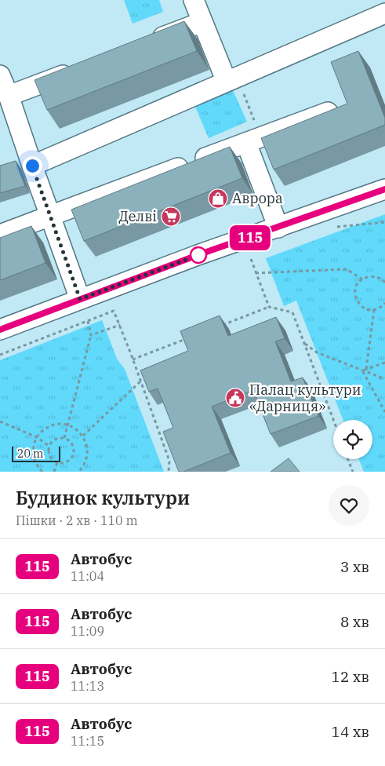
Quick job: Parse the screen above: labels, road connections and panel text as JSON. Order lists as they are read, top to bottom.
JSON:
{
  "places": {
    "shop": ["Аврора"],
    "supermarket": ["Делві"],
    "public building": ["Палац культури «Дарниця»"]
  },
  "lines": ["bus line 115"],
  "scale_bar": "20 m",
  "page": {
    "on_map": "115",
    "scale": "20 m",
    "heading": ["Будинок культури", "Пішки · 2 хв · 110 m"],
    "list": [
      {
        "mark": "115",
        "name": "Автобус",
        "note": "11:04",
        "value": "3 хв"
      },
      {
        "mark": "115",
        "name": "Автобус",
        "note": "11:09",
        "value": "8 хв"
      },
      {
        "mark": "115",
        "name": "Автобус",
        "note": "11:13",
        "value": "12 хв"
      },
      {
        "mark": "115",
        "name": "Автобус",
        "note": "11:15",
        "value": "14 хв"
      }
    ]
  }
}
